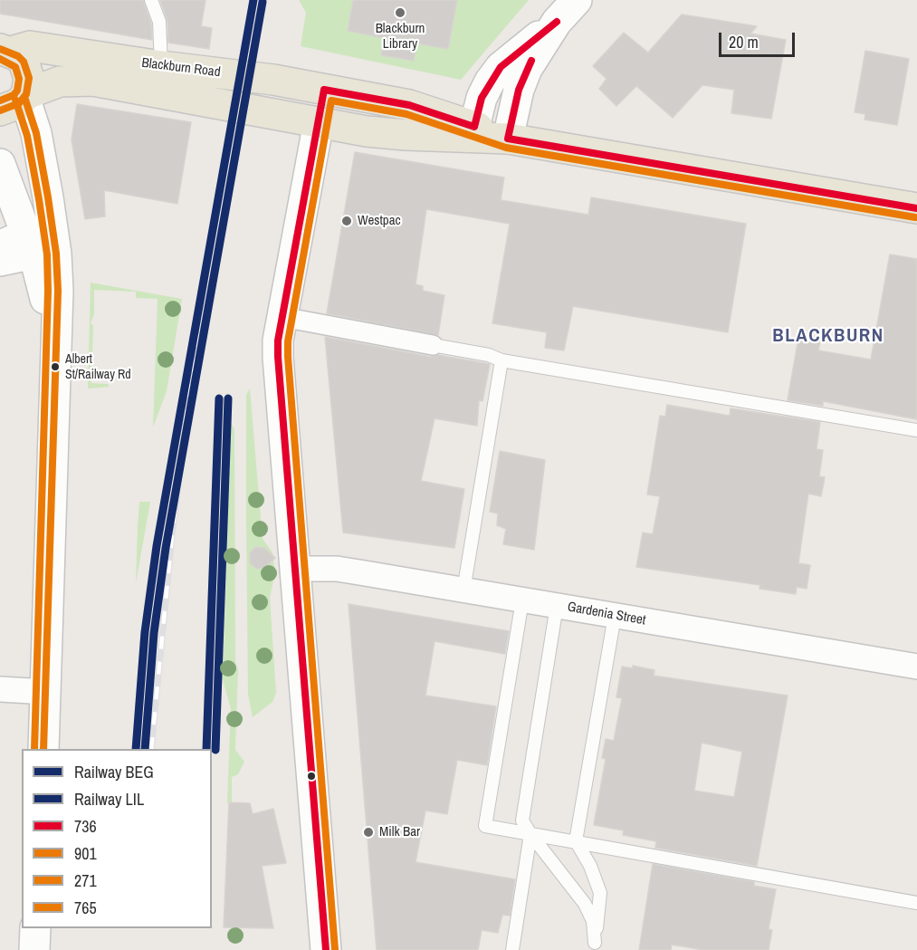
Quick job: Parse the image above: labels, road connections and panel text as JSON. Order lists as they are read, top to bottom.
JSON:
{
  "streets": {
    "main road": ["Blackburn Road"],
    "street": ["Gardenia Street"]
  },
  "districts": ["BLACKBURN"],
  "places": [
    "Blackburn Library",
    "Westpac",
    "Albert St/Railway Rd",
    "Milk Bar"
  ],
  "lines": [
    "rail line BEG",
    "rail line LIL",
    "transit line 736",
    "transit line 901",
    "transit line 271",
    "transit line 765"
  ],
  "legend": [
    "Railway BEG",
    "Railway LIL",
    "736",
    "901",
    "271",
    "765"
  ],
  "scale_bar": "20 m"
}
